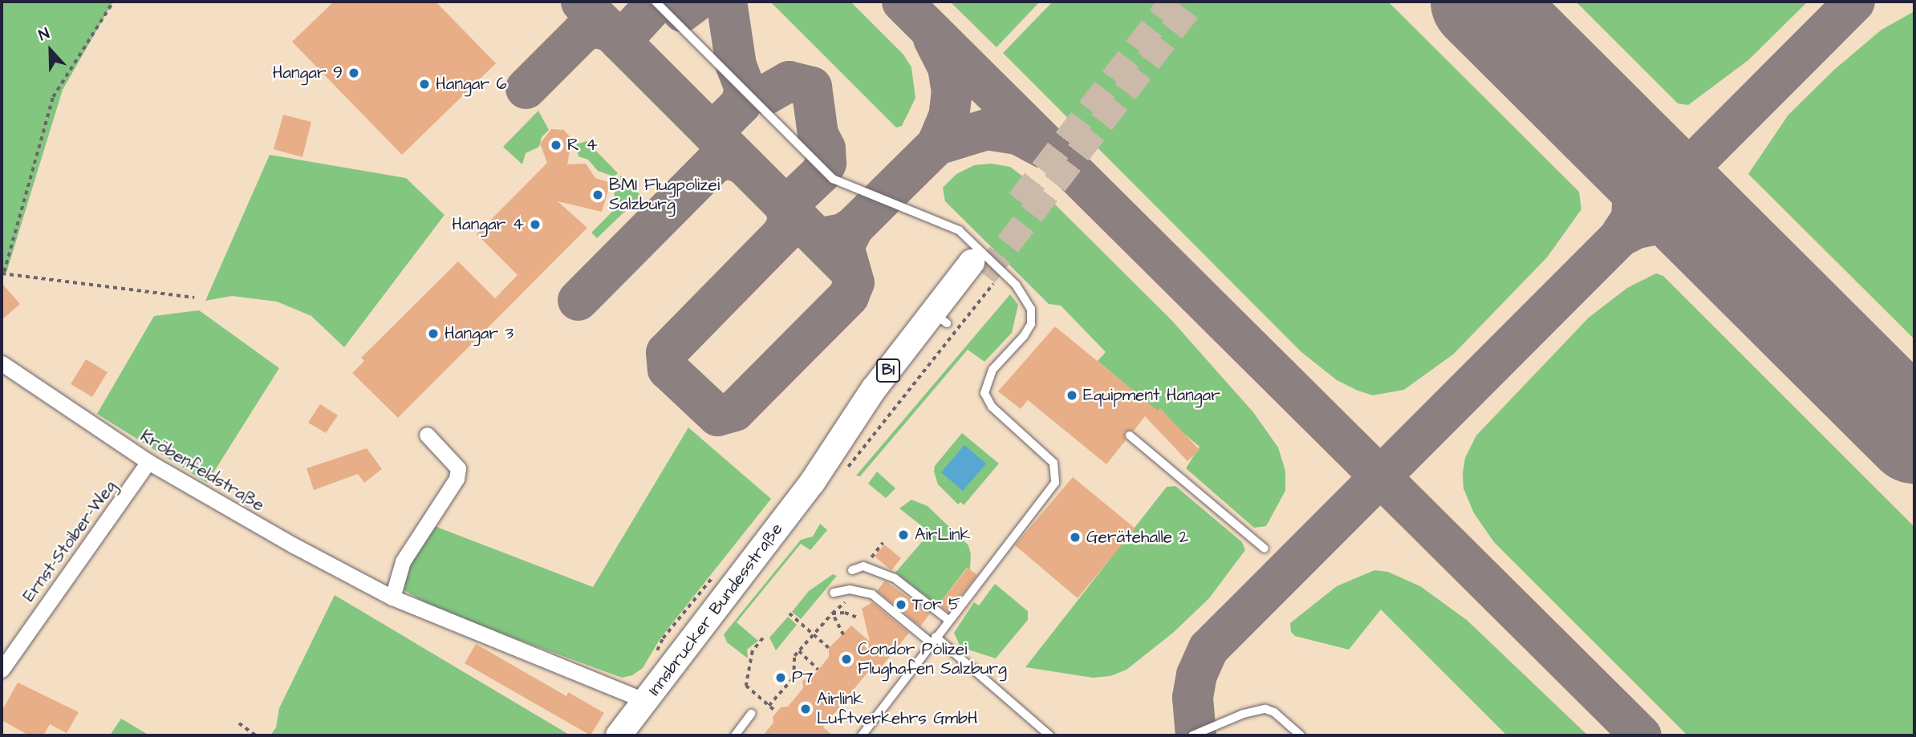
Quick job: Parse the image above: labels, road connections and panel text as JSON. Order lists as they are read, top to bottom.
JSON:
{
  "streets": {
    "main road": ["B1", "Innsbrucker Bundesstraße"],
    "street": ["Kröbenfeldstraße", "Ernst-Stoiber-Weg"]
  },
  "crossings": [
    ["Kröbenfeldstraße", "Ernst-Stoiber-Weg"],
    ["Kröbenfeldstraße", "Innsbrucker Bundesstraße"]
  ],
  "places": [
    "Hangar 9",
    "Hangar 6",
    "R 4",
    "BMI Flugpolizei Salzburg",
    "Hangar 4",
    "Hangar 3",
    "Equipment Hangar",
    "AirLink",
    "Gerätehalle 2",
    "Tor 5",
    "Condor Polizei Flughafen Salzburg",
    "P7",
    "Airlink Luftverkehrs GmbH"
  ],
  "north": "top"
}
